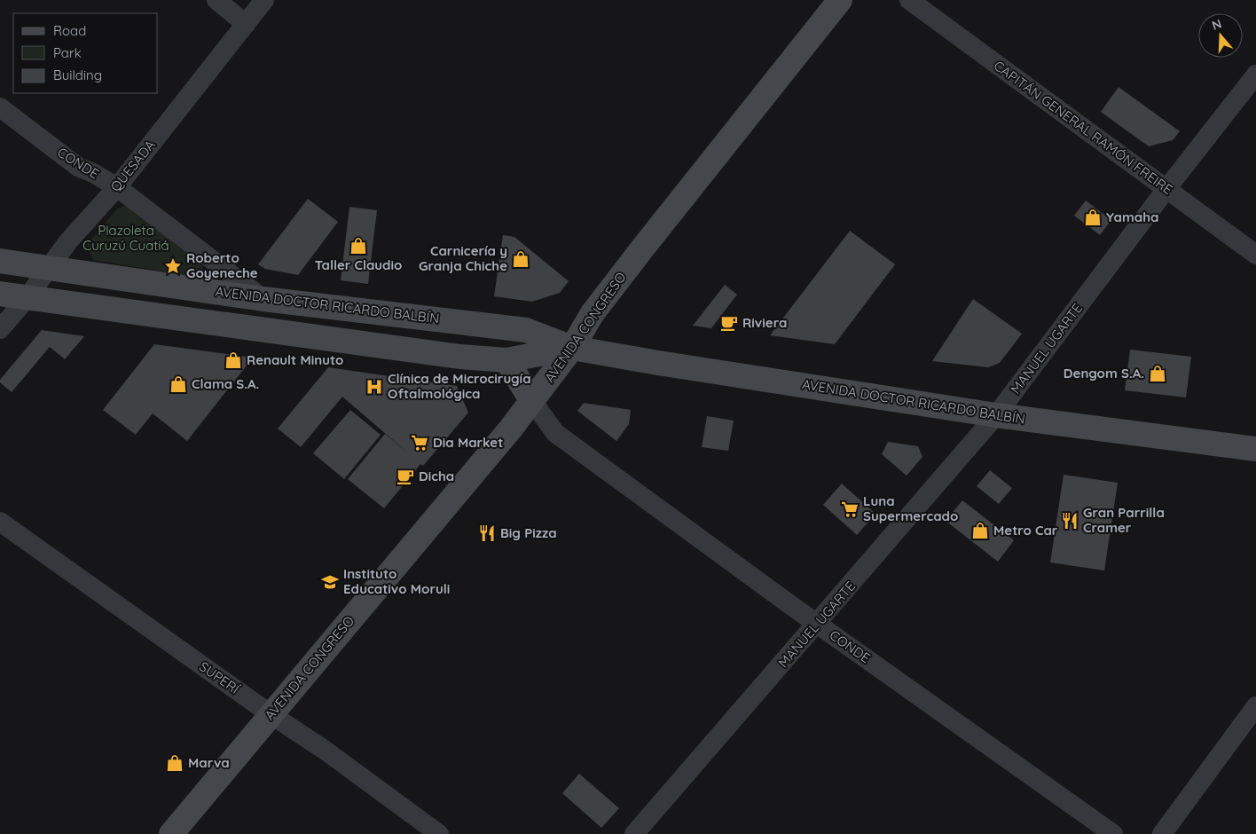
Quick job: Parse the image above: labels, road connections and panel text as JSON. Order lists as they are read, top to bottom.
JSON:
{
  "streets": {
    "main road": ["AVENIDA DOCTOR RICARDO BALBÍN", "AVENIDA CONGRESO"],
    "street": [
      "CAPITÁN GENERAL RAMÓN FREIRE",
      "CONDE",
      "QUESADA",
      "MANUEL UGARTE",
      "SUPERÍ"
    ]
  },
  "crossings": [
    ["CAPITÁN GENERAL RAMÓN FREIRE", "MANUEL UGARTE"],
    ["CONDE", "QUESADA"],
    ["CONDE", "AVENIDA DOCTOR RICARDO BALBÍN"],
    ["CONDE", "AVENIDA CONGRESO"],
    ["CONDE", "MANUEL UGARTE"],
    ["QUESADA", "AVENIDA DOCTOR RICARDO BALBÍN"],
    ["AVENIDA DOCTOR RICARDO BALBÍN", "AVENIDA CONGRESO"],
    ["AVENIDA DOCTOR RICARDO BALBÍN", "MANUEL UGARTE"],
    ["AVENIDA CONGRESO", "SUPERÍ"]
  ],
  "parks": ["Plazoleta Curuzú Cuatiá"],
  "places": {
    "shop": [
      "Yamaha",
      "Taller Claudio",
      "Carnicería y Granja Chiche",
      "Renault Minuto",
      "Dengom S.A.",
      "Clama S.A.",
      "Metro Car",
      "Marva"
    ],
    "place": ["Roberto Goyeneche"],
    "cafe": ["Riviera", "Dicha"],
    "hospital": ["Clínica de Microcirugía Oftalmológica"],
    "supermarket": ["Dia Market", "Luna Supermercado"],
    "restaurant": ["Gran Parrilla Cramer", "Big Pizza"],
    "school or university": ["Instituto Educativo Moruli"]
  },
  "legend": ["Road", "Park", "Building"],
  "north": "top"
}
